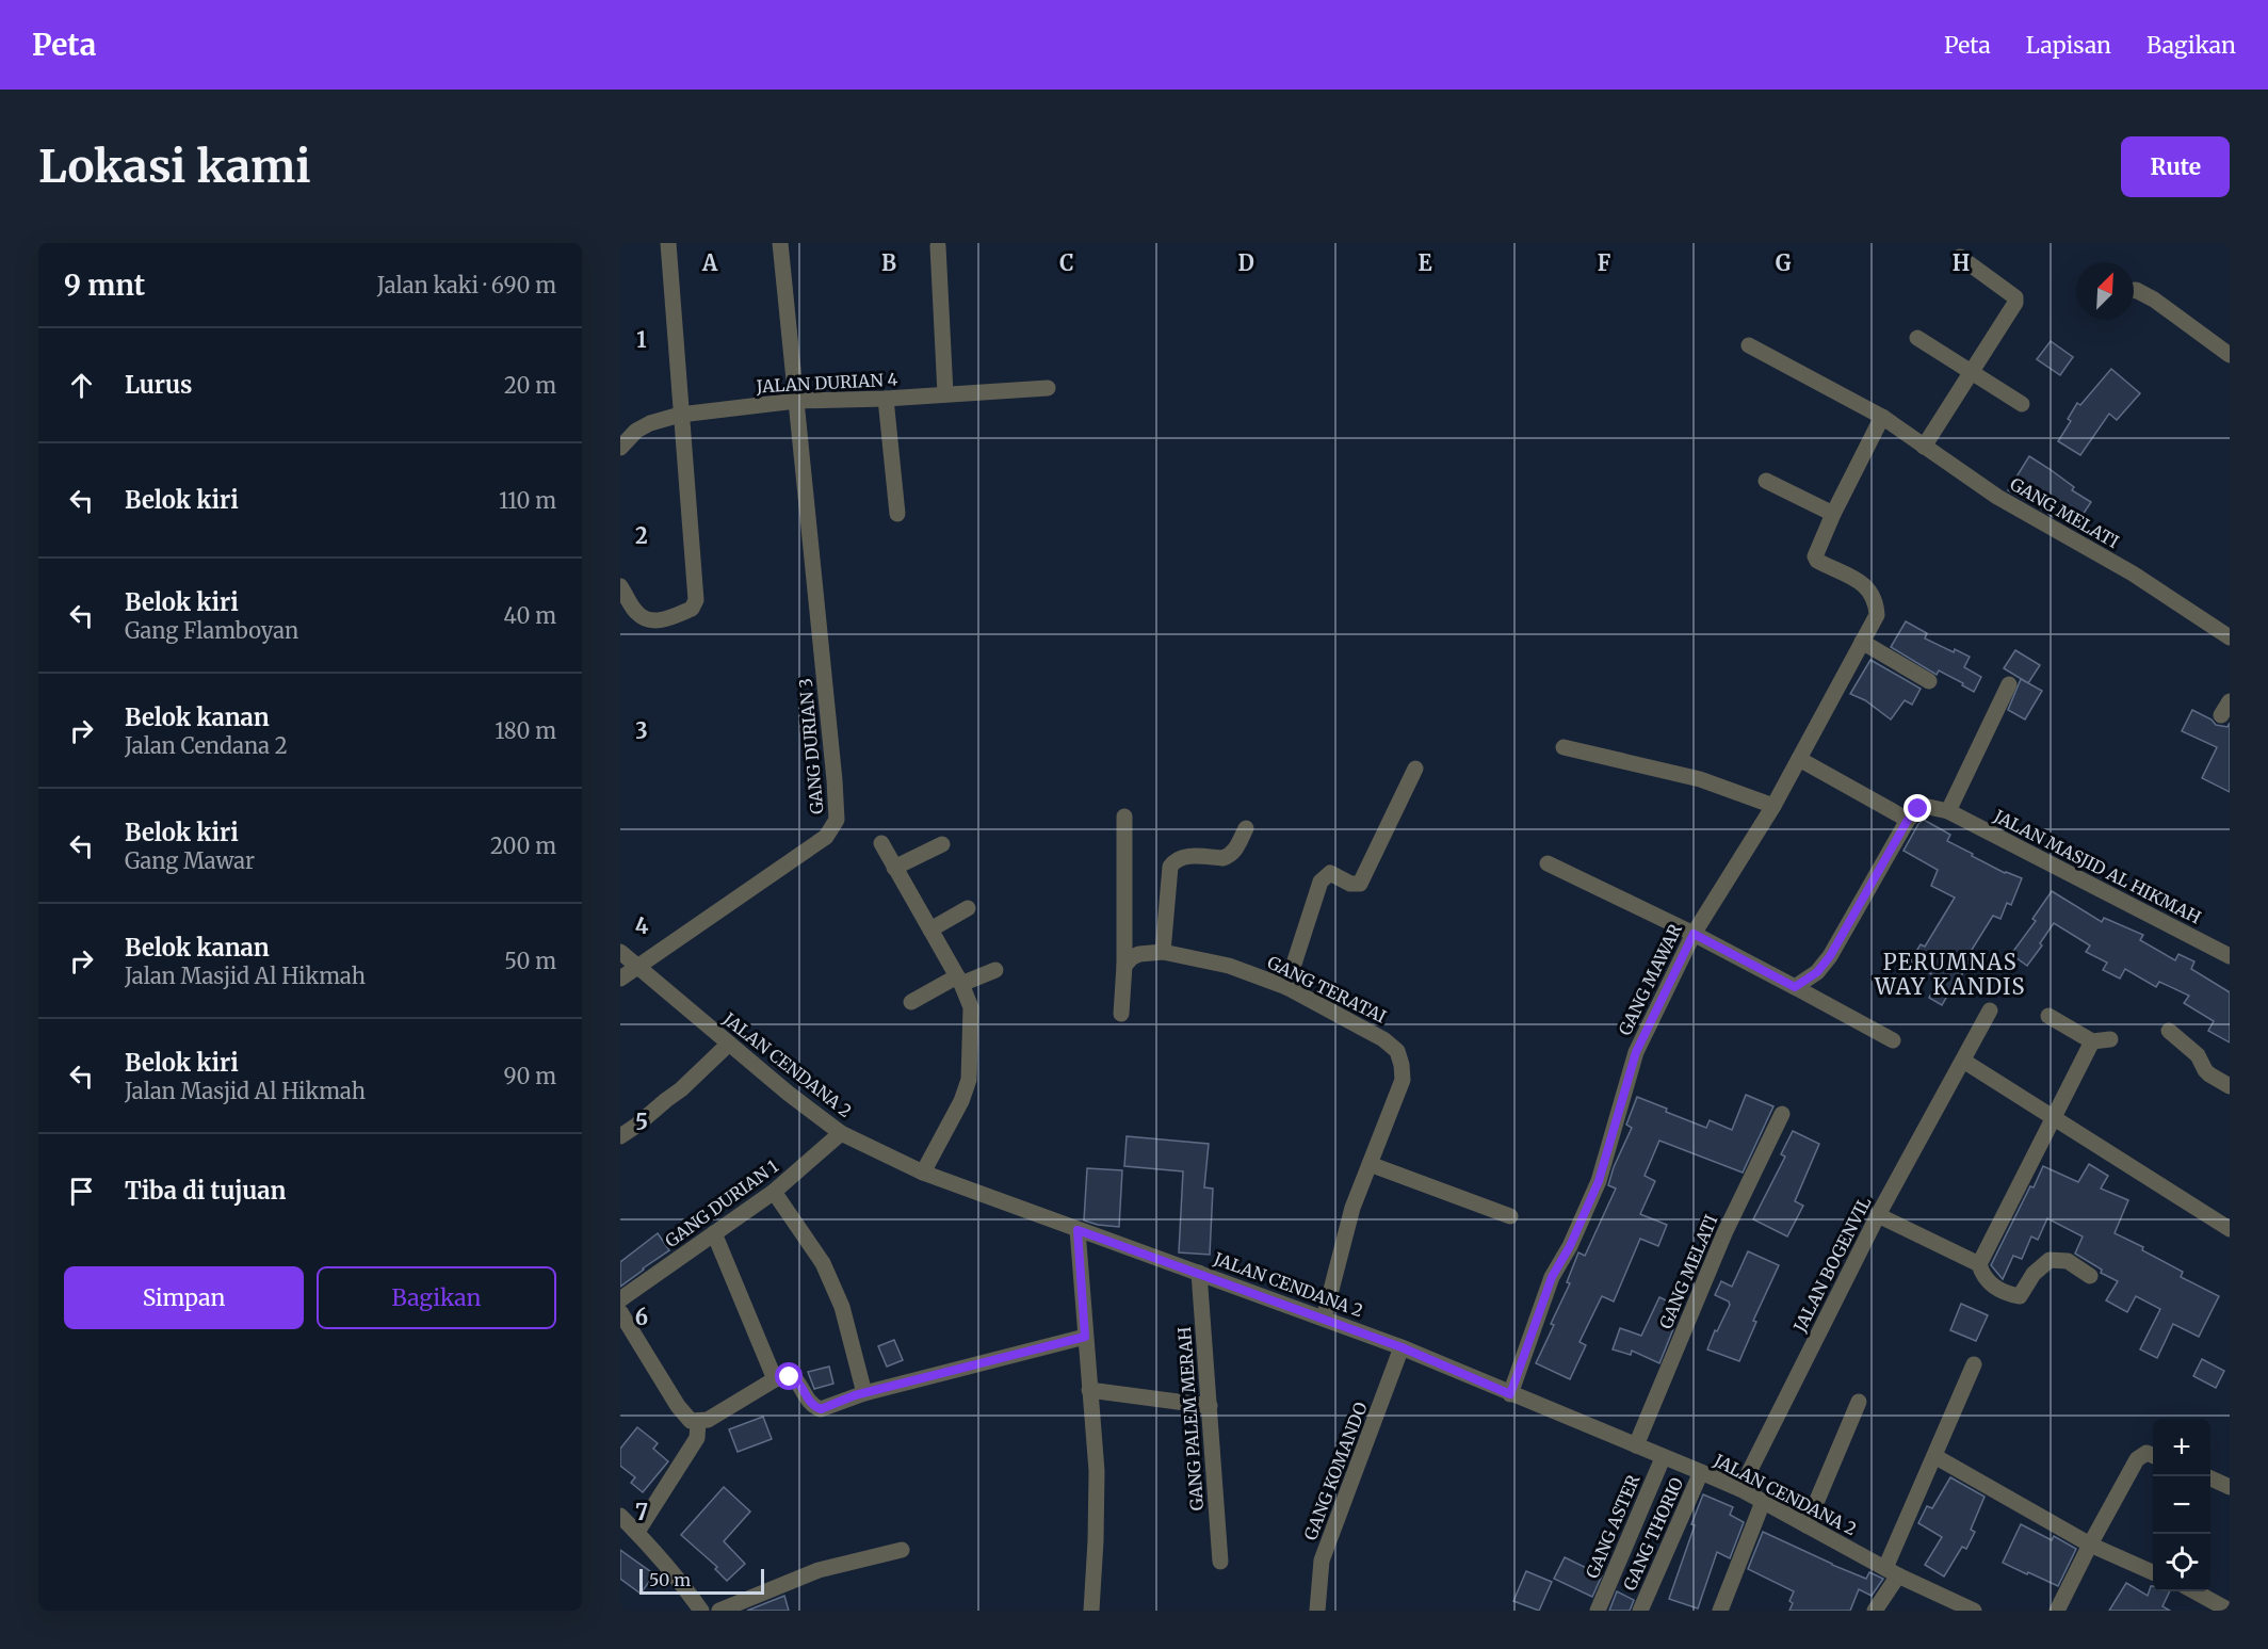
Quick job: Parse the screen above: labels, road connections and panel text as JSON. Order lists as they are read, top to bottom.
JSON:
{
  "streets": {
    "street": [
      "JALAN DURIAN 4",
      "GANG MELATI",
      "GANG DURIAN 3",
      "JALAN MASJID AL HIKMAH",
      "GANG MAWAR",
      "GANG TERATAI",
      "JALAN CENDANA 2",
      "GANG DURIAN 1",
      "JALAN BOGENVIL",
      "GANG PALEM MERAH",
      "GANG KOMANDO",
      "GANG ASTER",
      "GANG THORIO"
    ]
  },
  "crossings": [
    ["JALAN DURIAN 4", "GANG DURIAN 3"],
    ["GANG MELATI", "JALAN CENDANA 2"],
    ["GANG DURIAN 3", "JALAN CENDANA 2"],
    ["GANG MAWAR", "JALAN CENDANA 2"],
    ["GANG TERATAI", "JALAN CENDANA 2"],
    ["JALAN CENDANA 2", "GANG DURIAN 1"],
    ["JALAN CENDANA 2", "JALAN BOGENVIL"],
    ["JALAN CENDANA 2", "GANG PALEM MERAH"],
    ["JALAN CENDANA 2", "GANG KOMANDO"],
    ["JALAN CENDANA 2", "GANG ASTER"],
    ["JALAN CENDANA 2", "GANG THORIO"]
  ],
  "districts": ["PERUMNAS WAY KANDIS"],
  "scale_bar": "50 m",
  "north": "top right",
  "page": {
    "header": "Peta",
    "nav": ["Peta", "Lapisan", "Bagikan"],
    "buttons": [
      "Rute",
      ["Simpan", "Bagikan"]
    ],
    "title": "Lokasi kami",
    "heading": ["9 mnt", "Jalan kaki · 690 m"],
    "list": [
      ["Lurus", "20 m"],
      ["Belok kiri", "110 m"],
      ["Belok kiri", "Gang Flamboyan", "40 m"],
      ["Belok kanan", "Jalan Cendana 2", "180 m"],
      ["Belok kiri", "Gang Mawar", "200 m"],
      ["Belok kanan", "Jalan Masjid Al Hikmah", "50 m"],
      ["Belok kiri", "Jalan Masjid Al Hikmah", "90 m"],
      "Tiba di tujuan"
    ],
    "map_buttons": ["+", "−"],
    "scale": "50 m"
  },
  "grid": {
    "columns": [
      "A",
      "B",
      "C",
      "D",
      "E",
      "F",
      "G",
      "H"
    ],
    "rows": [
      "1",
      "2",
      "3",
      "4",
      "5",
      "6",
      "7"
    ]
  }
}
